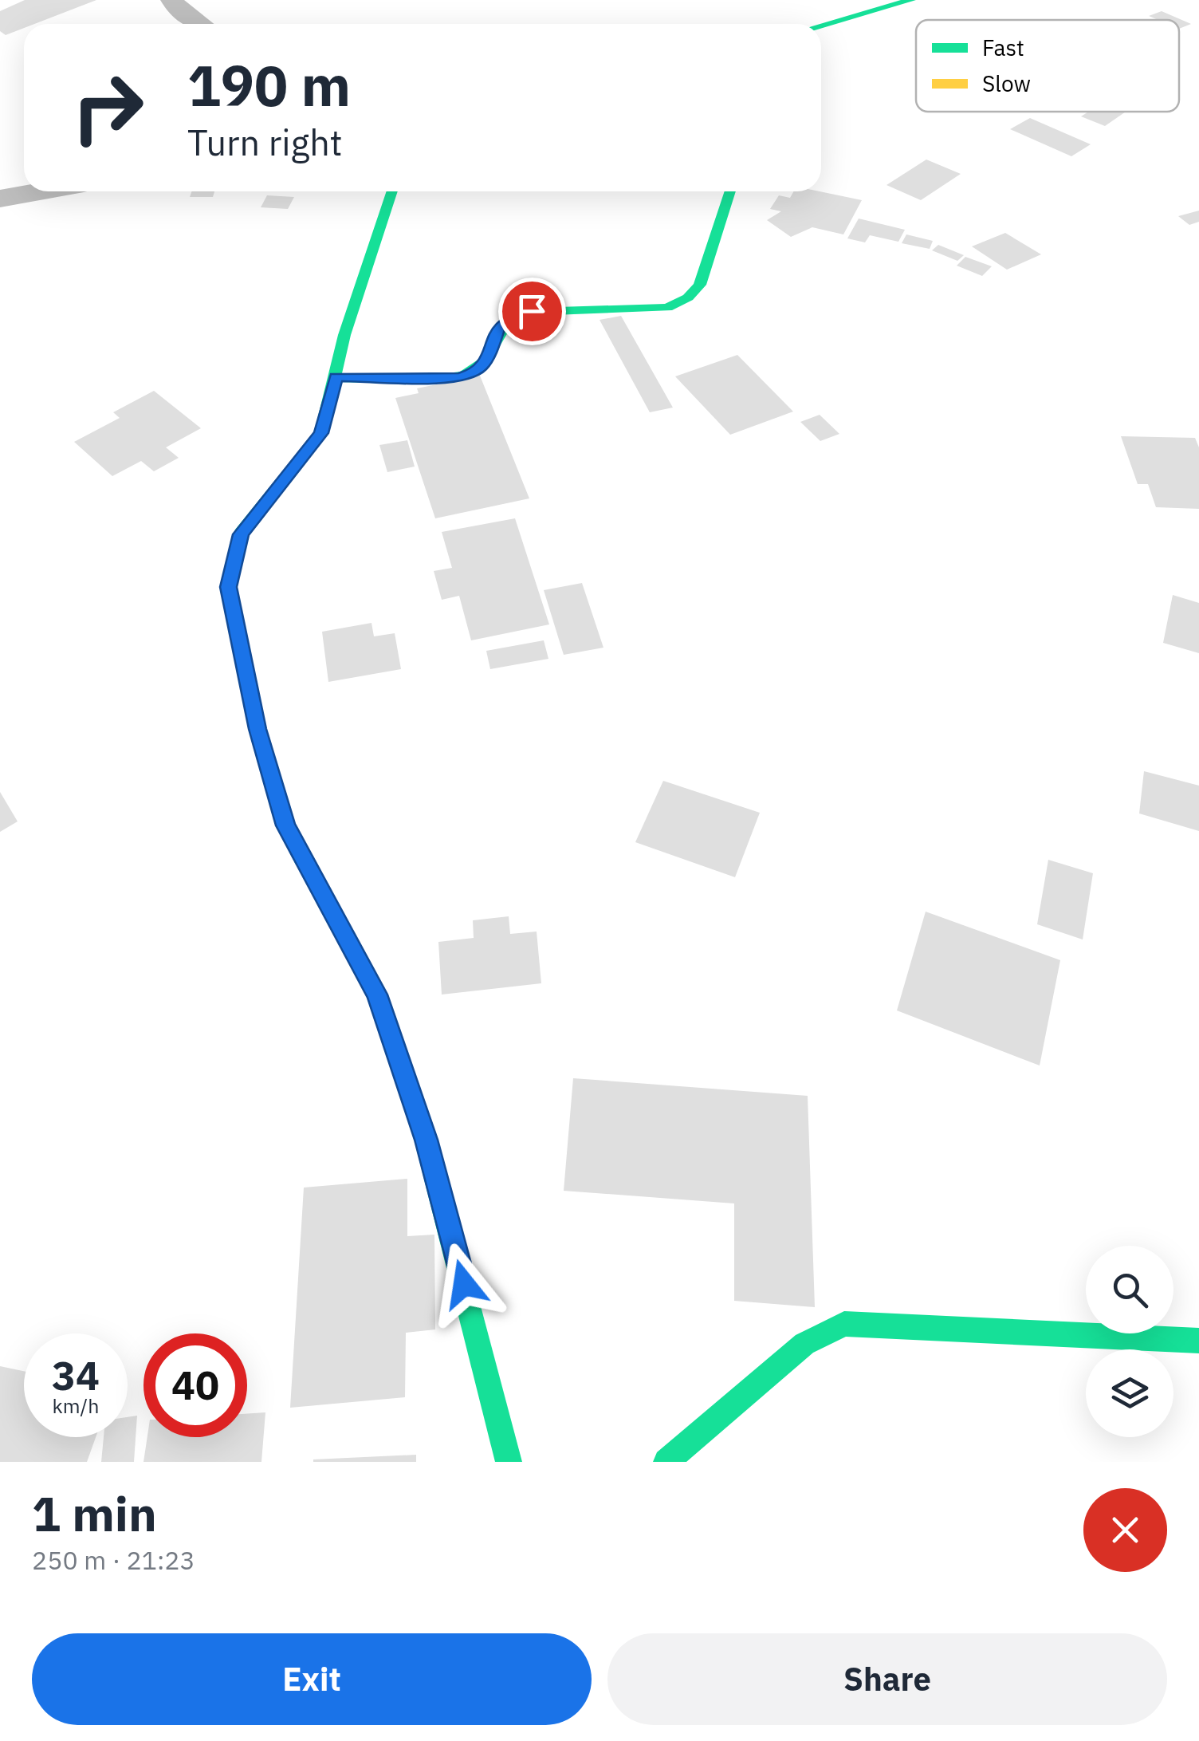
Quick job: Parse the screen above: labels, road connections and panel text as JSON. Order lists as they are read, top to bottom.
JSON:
{
  "legend": ["Fast", "Slow"],
  "page": {
    "turn": ["190 m", "Turn right"],
    "speed": "34 km/h",
    "limit": "40",
    "heading": ["1 min", "250 m · 21:23"],
    "buttons": ["Exit", "Share"]
  }
}
